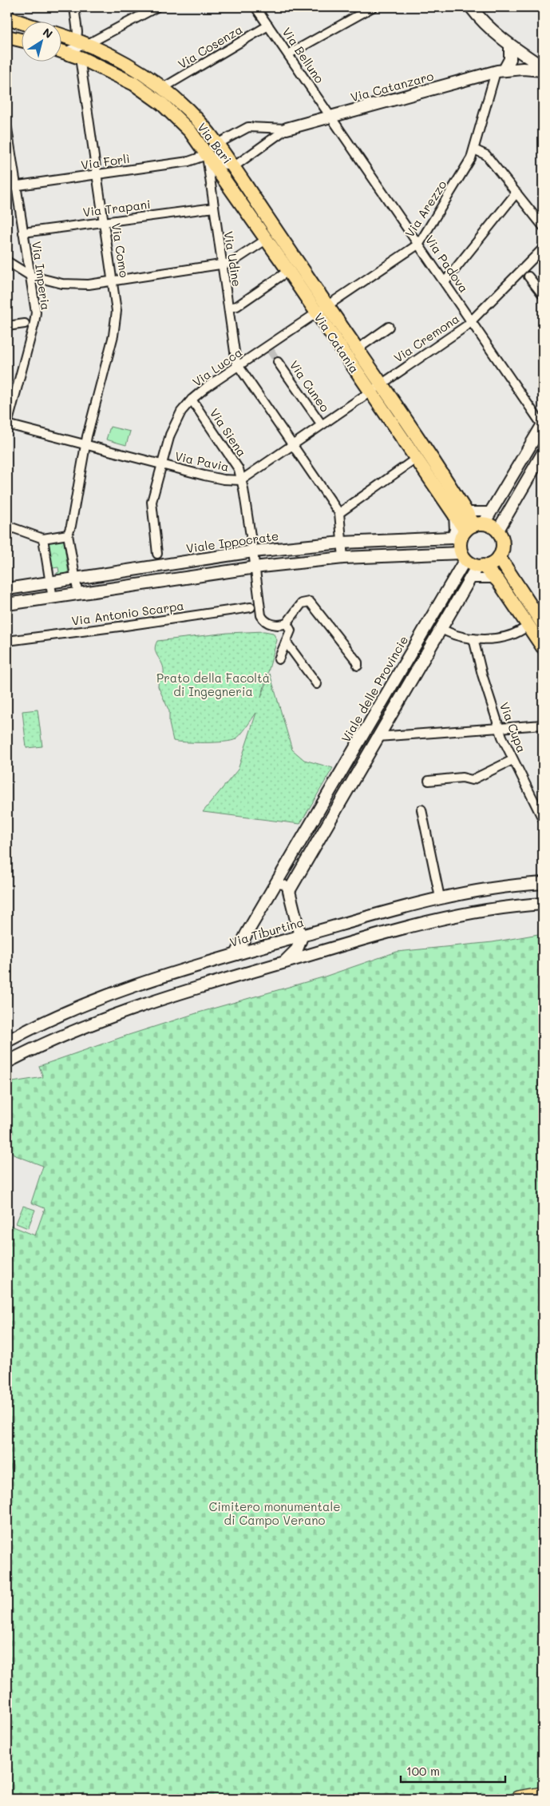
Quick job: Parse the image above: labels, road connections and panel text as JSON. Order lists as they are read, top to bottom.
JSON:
{
  "streets": {
    "main road": ["Via Bari", "Via Catania"],
    "street": [
      "Via Cosenza",
      "Via Belluno",
      "Via Catanzaro",
      "Via Forlì",
      "Via Trapani",
      "Via Arezzo",
      "Via Como",
      "Via Udine",
      "Via Padova",
      "Via Imperia",
      "Via Cremona",
      "Via Lucca",
      "Via Cuneo",
      "Via Siena",
      "Via Pavia",
      "Viale Ippocrate",
      "Via Antonio Scarpa",
      "Viale delle Provincie",
      "Via Cupa",
      "Via Tiburtina"
    ]
  },
  "crossings": [
    ["Via Cosenza", "Via Belluno"],
    ["Via Cosenza", "Via Bari"],
    ["Via Belluno", "Via Catanzaro"],
    ["Via Belluno", "Via Padova"],
    ["Via Catanzaro", "Via Arezzo"],
    ["Via Catanzaro", "Via Padova"],
    ["Via Bari", "Via Forlì"],
    ["Via Bari", "Via Como"],
    ["Via Bari", "Via Udine"],
    ["Via Bari", "Via Catania"],
    ["Via Forlì", "Via Como"],
    ["Via Forlì", "Via Udine"],
    ["Via Forlì", "Via Imperia"],
    ["Via Forlì", "Via Catania"],
    ["Via Trapani", "Via Como"],
    ["Via Trapani", "Via Udine"],
    ["Via Trapani", "Via Imperia"],
    ["Via Arezzo", "Via Padova"],
    ["Via Arezzo", "Via Catania"],
    ["Via Arezzo", "Via Lucca"],
    ["Via Como", "Via Pavia"],
    ["Via Udine", "Via Catania"],
    ["Via Udine", "Via Lucca"],
    ["Via Padova", "Via Cremona"],
    ["Via Imperia", "Via Pavia"],
    ["Via Cremona", "Via Catania"],
    ["Via Cremona", "Via Pavia"],
    ["Via Catania", "Via Lucca"],
    ["Via Catania", "Via Pavia"],
    ["Via Catania", "Viale Ippocrate"],
    ["Via Catania", "Viale delle Provincie"],
    ["Via Lucca", "Via Siena"],
    ["Via Lucca", "Via Pavia"],
    ["Via Cuneo", "Via Pavia"],
    ["Via Siena", "Via Pavia"],
    ["Via Siena", "Viale Ippocrate"],
    ["Viale Ippocrate", "Viale delle Provincie"],
    ["Viale delle Provincie", "Via Tiburtina"]
  ],
  "parks": ["Prato della Facoltà di Ingegneria", "Cimitero monumentale di Campo Verano"],
  "scale_bar": "100 m",
  "north": "top right"
}
